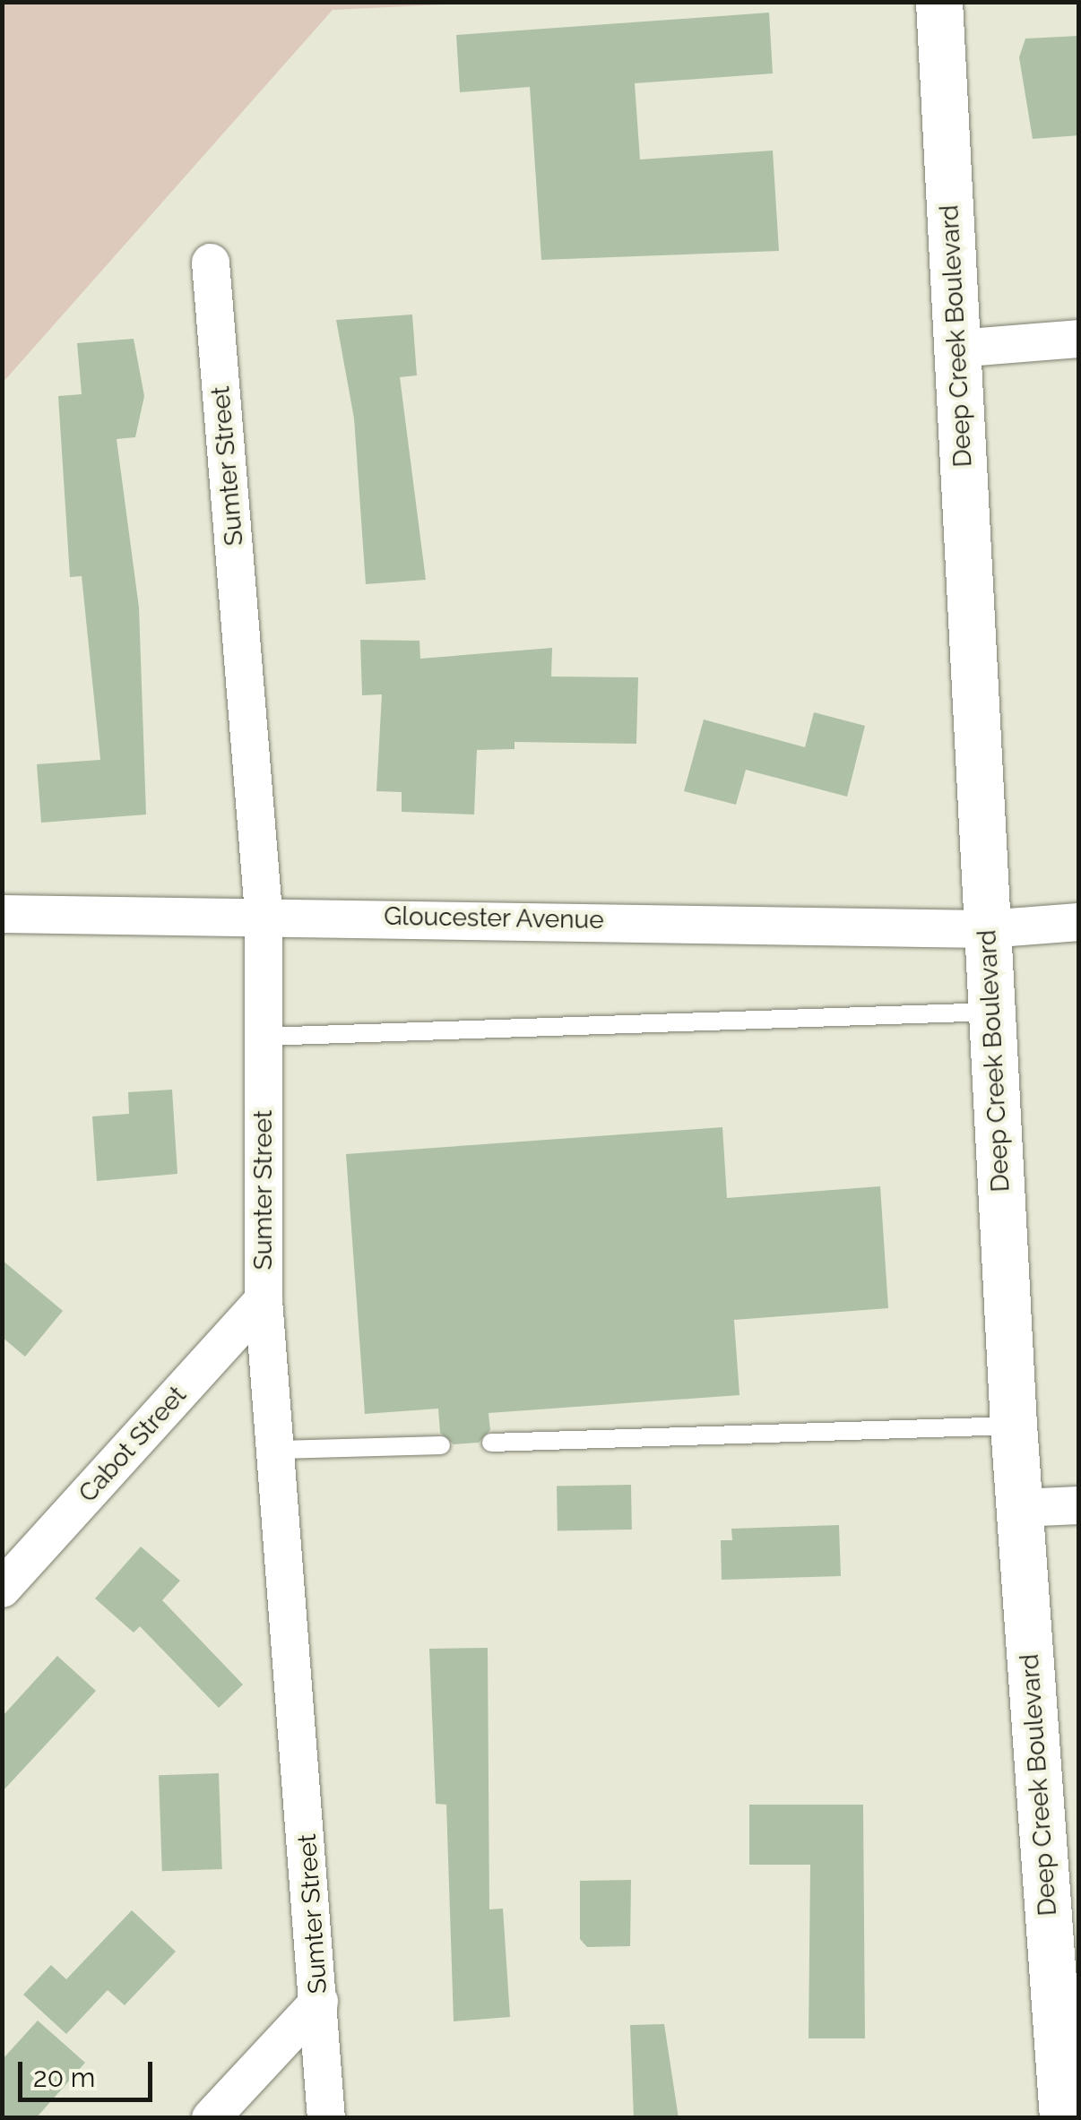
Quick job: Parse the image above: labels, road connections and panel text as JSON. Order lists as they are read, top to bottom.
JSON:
{
  "streets": {
    "street": [
      "Deep Creek Boulevard",
      "Sumter Street",
      "Gloucester Avenue",
      "Cabot Street"
    ]
  },
  "crossings": [
    ["Deep Creek Boulevard", "Gloucester Avenue"],
    ["Sumter Street", "Gloucester Avenue"],
    ["Sumter Street", "Cabot Street"]
  ],
  "scale_bar": "20 m"
}
